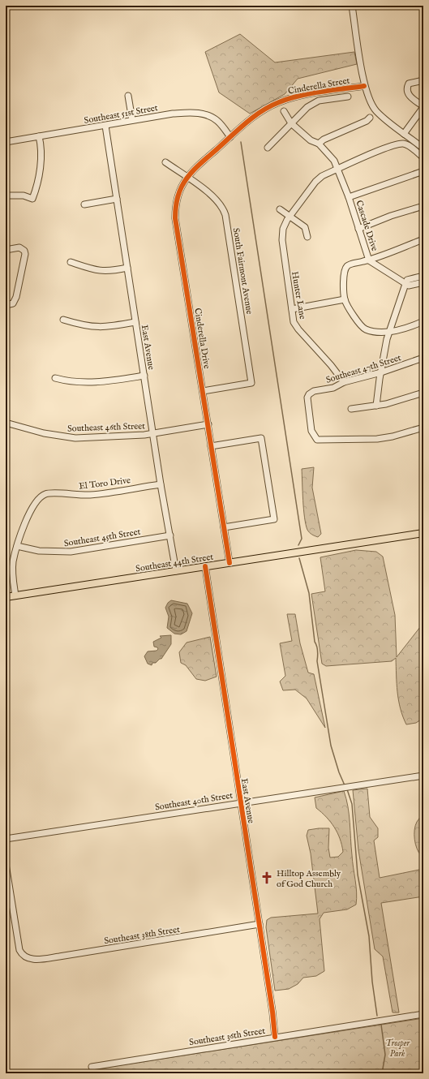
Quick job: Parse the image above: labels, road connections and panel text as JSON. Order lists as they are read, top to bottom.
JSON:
{
  "streets": {
    "main road": ["Southeast 44th Street"],
    "street": [
      "Cinderella Street",
      "Southeast 51st Street",
      "Cascade Drive",
      "South Fairmont Avenue",
      "Hunter Lane",
      "Cinderella Drive",
      "East Avenue",
      "Southeast 47th Street",
      "Southeast 46th Street",
      "El Toro Drive",
      "Southeast 45th Street",
      "Southeast 40th Street",
      "Southeast 38th Street",
      "Southeast 36th Street"
    ]
  },
  "crossings": [
    ["Cinderella Street", "Southeast 51st Street"],
    ["Cinderella Street", "Cinderella Drive"],
    ["Southeast 51st Street", "Cinderella Drive"],
    ["Southeast 51st Street", "East Avenue"],
    ["Cascade Drive", "Hunter Lane"],
    ["South Fairmont Avenue", "Cinderella Drive"],
    ["Hunter Lane", "Southeast 47th Street"],
    ["Cinderella Drive", "Southeast 46th Street"],
    ["Cinderella Drive", "Southeast 44th Street"],
    ["East Avenue", "Southeast 46th Street"],
    ["East Avenue", "El Toro Drive"],
    ["East Avenue", "Southeast 45th Street"],
    ["East Avenue", "Southeast 44th Street"],
    ["East Avenue", "Southeast 40th Street"],
    ["East Avenue", "Southeast 38th Street"],
    ["East Avenue", "Southeast 36th Street"],
    ["El Toro Drive", "Southeast 45th Street"],
    ["El Toro Drive", "Southeast 44th Street"]
  ],
  "parks": ["Trosper Park"],
  "places": {
    "church": ["Hilltop Assembly of God Church"]
  }
}
